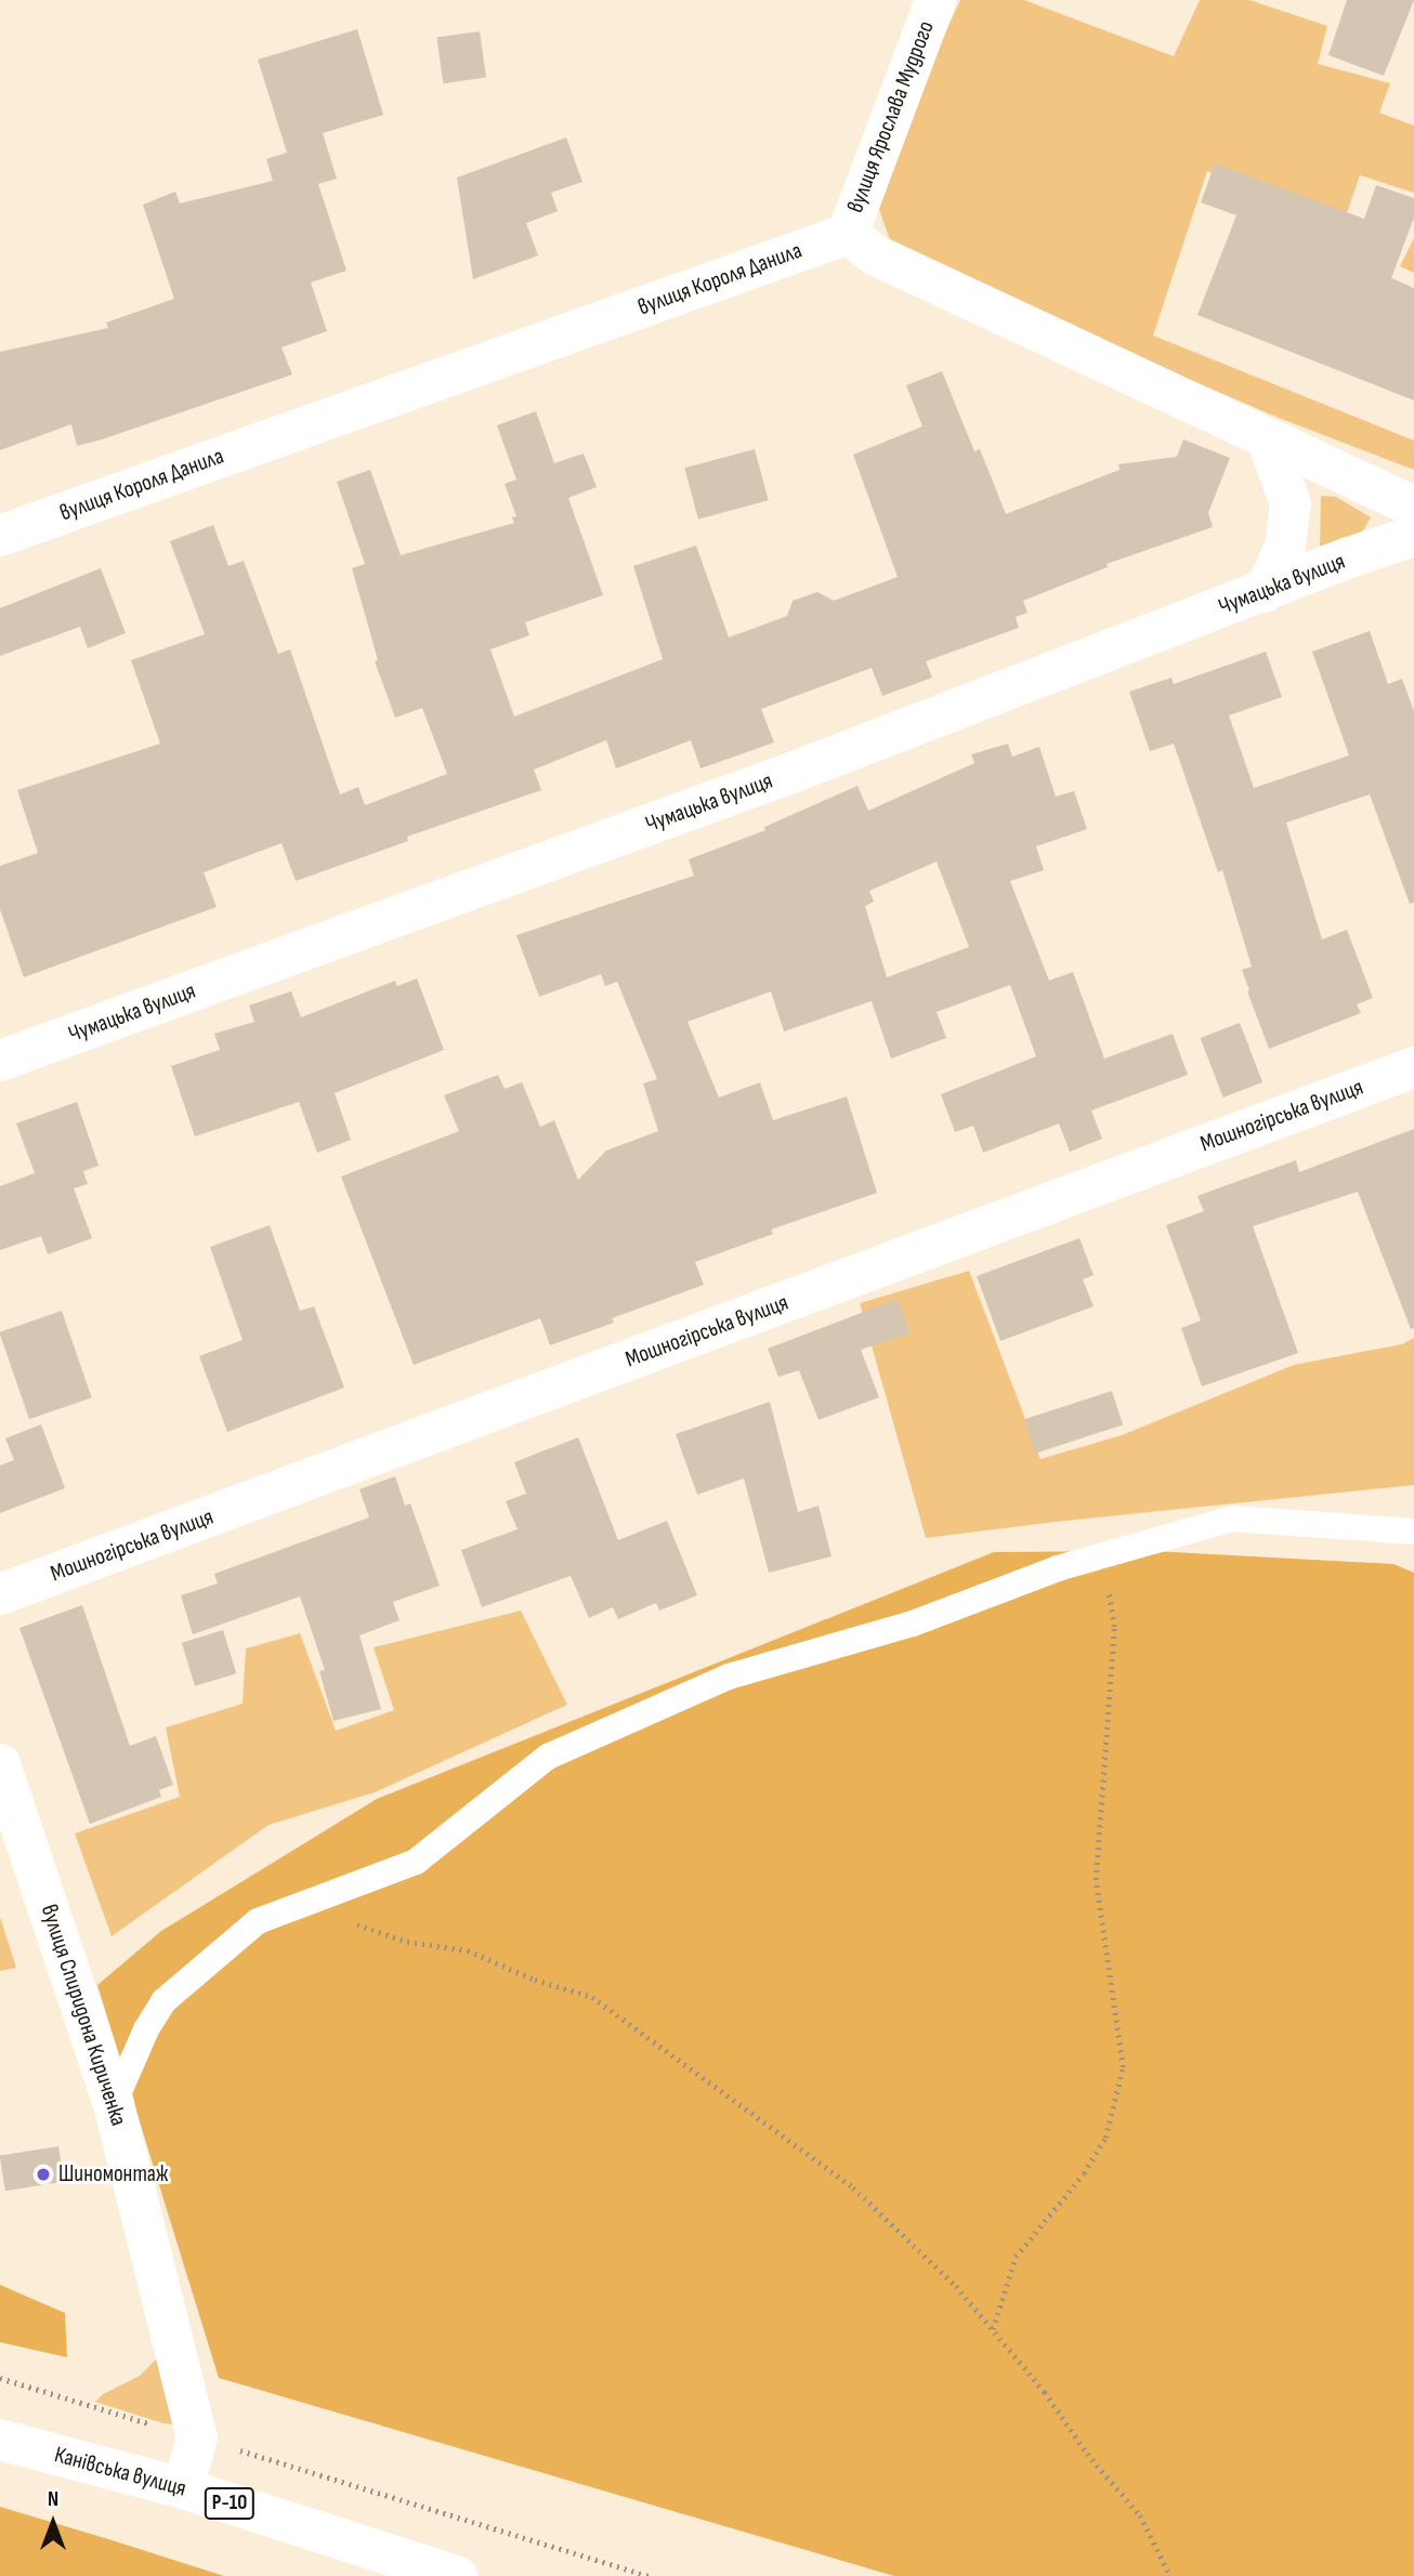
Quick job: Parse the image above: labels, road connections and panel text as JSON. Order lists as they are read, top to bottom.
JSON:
{
  "streets": {
    "street": [
      "вулиця Ярослава Мудрого",
      "вулиця Короля Данила",
      "Чумацька вулиця",
      "Мошногірська вулиця",
      "вулиця Спиридона Кириченка",
      "Канівська вулиця",
      "Р-10"
    ]
  },
  "crossings": [
    ["вулиця Ярослава Мудрого", "вулиця Короля Данила"]
  ],
  "places": ["Шиномонтаж"],
  "north": "top"
}
